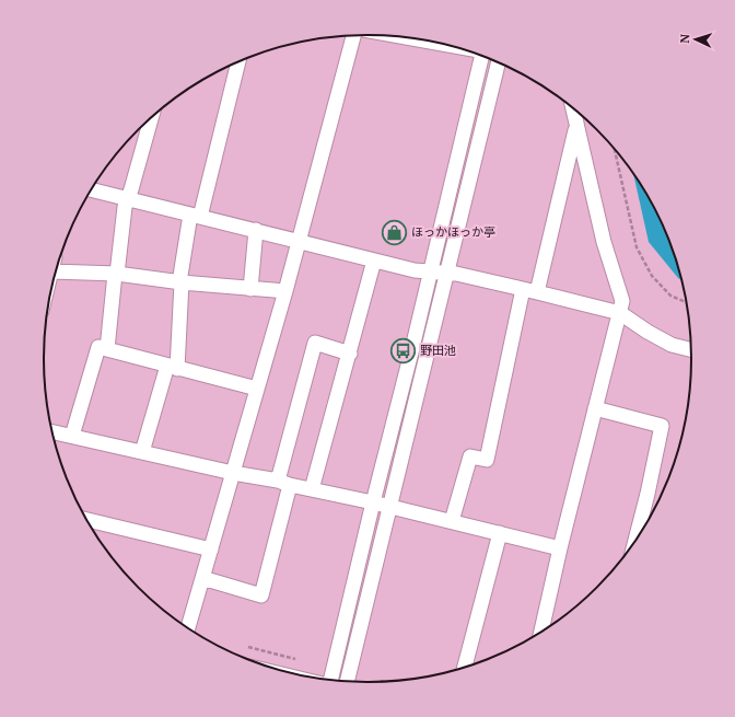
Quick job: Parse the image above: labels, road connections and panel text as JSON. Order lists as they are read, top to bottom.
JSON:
{
  "places": {
    "shop": ["ほっかほっか亭"],
    "bus stop": ["野田池"]
  },
  "north": "left"
}
